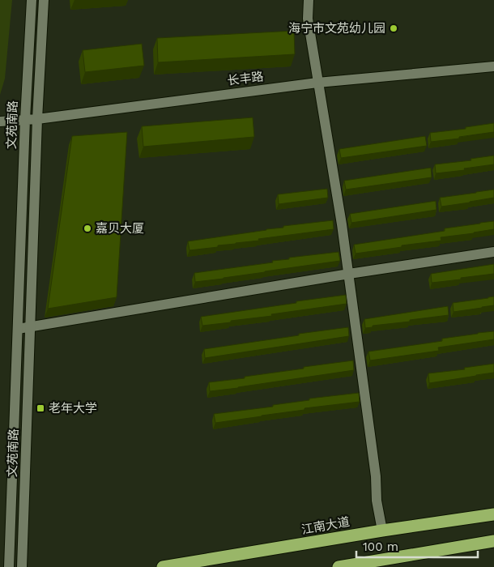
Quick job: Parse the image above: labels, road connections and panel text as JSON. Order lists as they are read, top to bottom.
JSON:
{
  "streets": {
    "highway": ["江南大道"],
    "street": ["长丰路", "文苑南路"]
  },
  "crossings": [
    ["长丰路", "文苑南路"]
  ],
  "places": {
    "other": ["海宁市文苑幼儿园", "嘉贝大厦"],
    "transit": ["老年大学"]
  },
  "scale_bar": "100 m"
}
